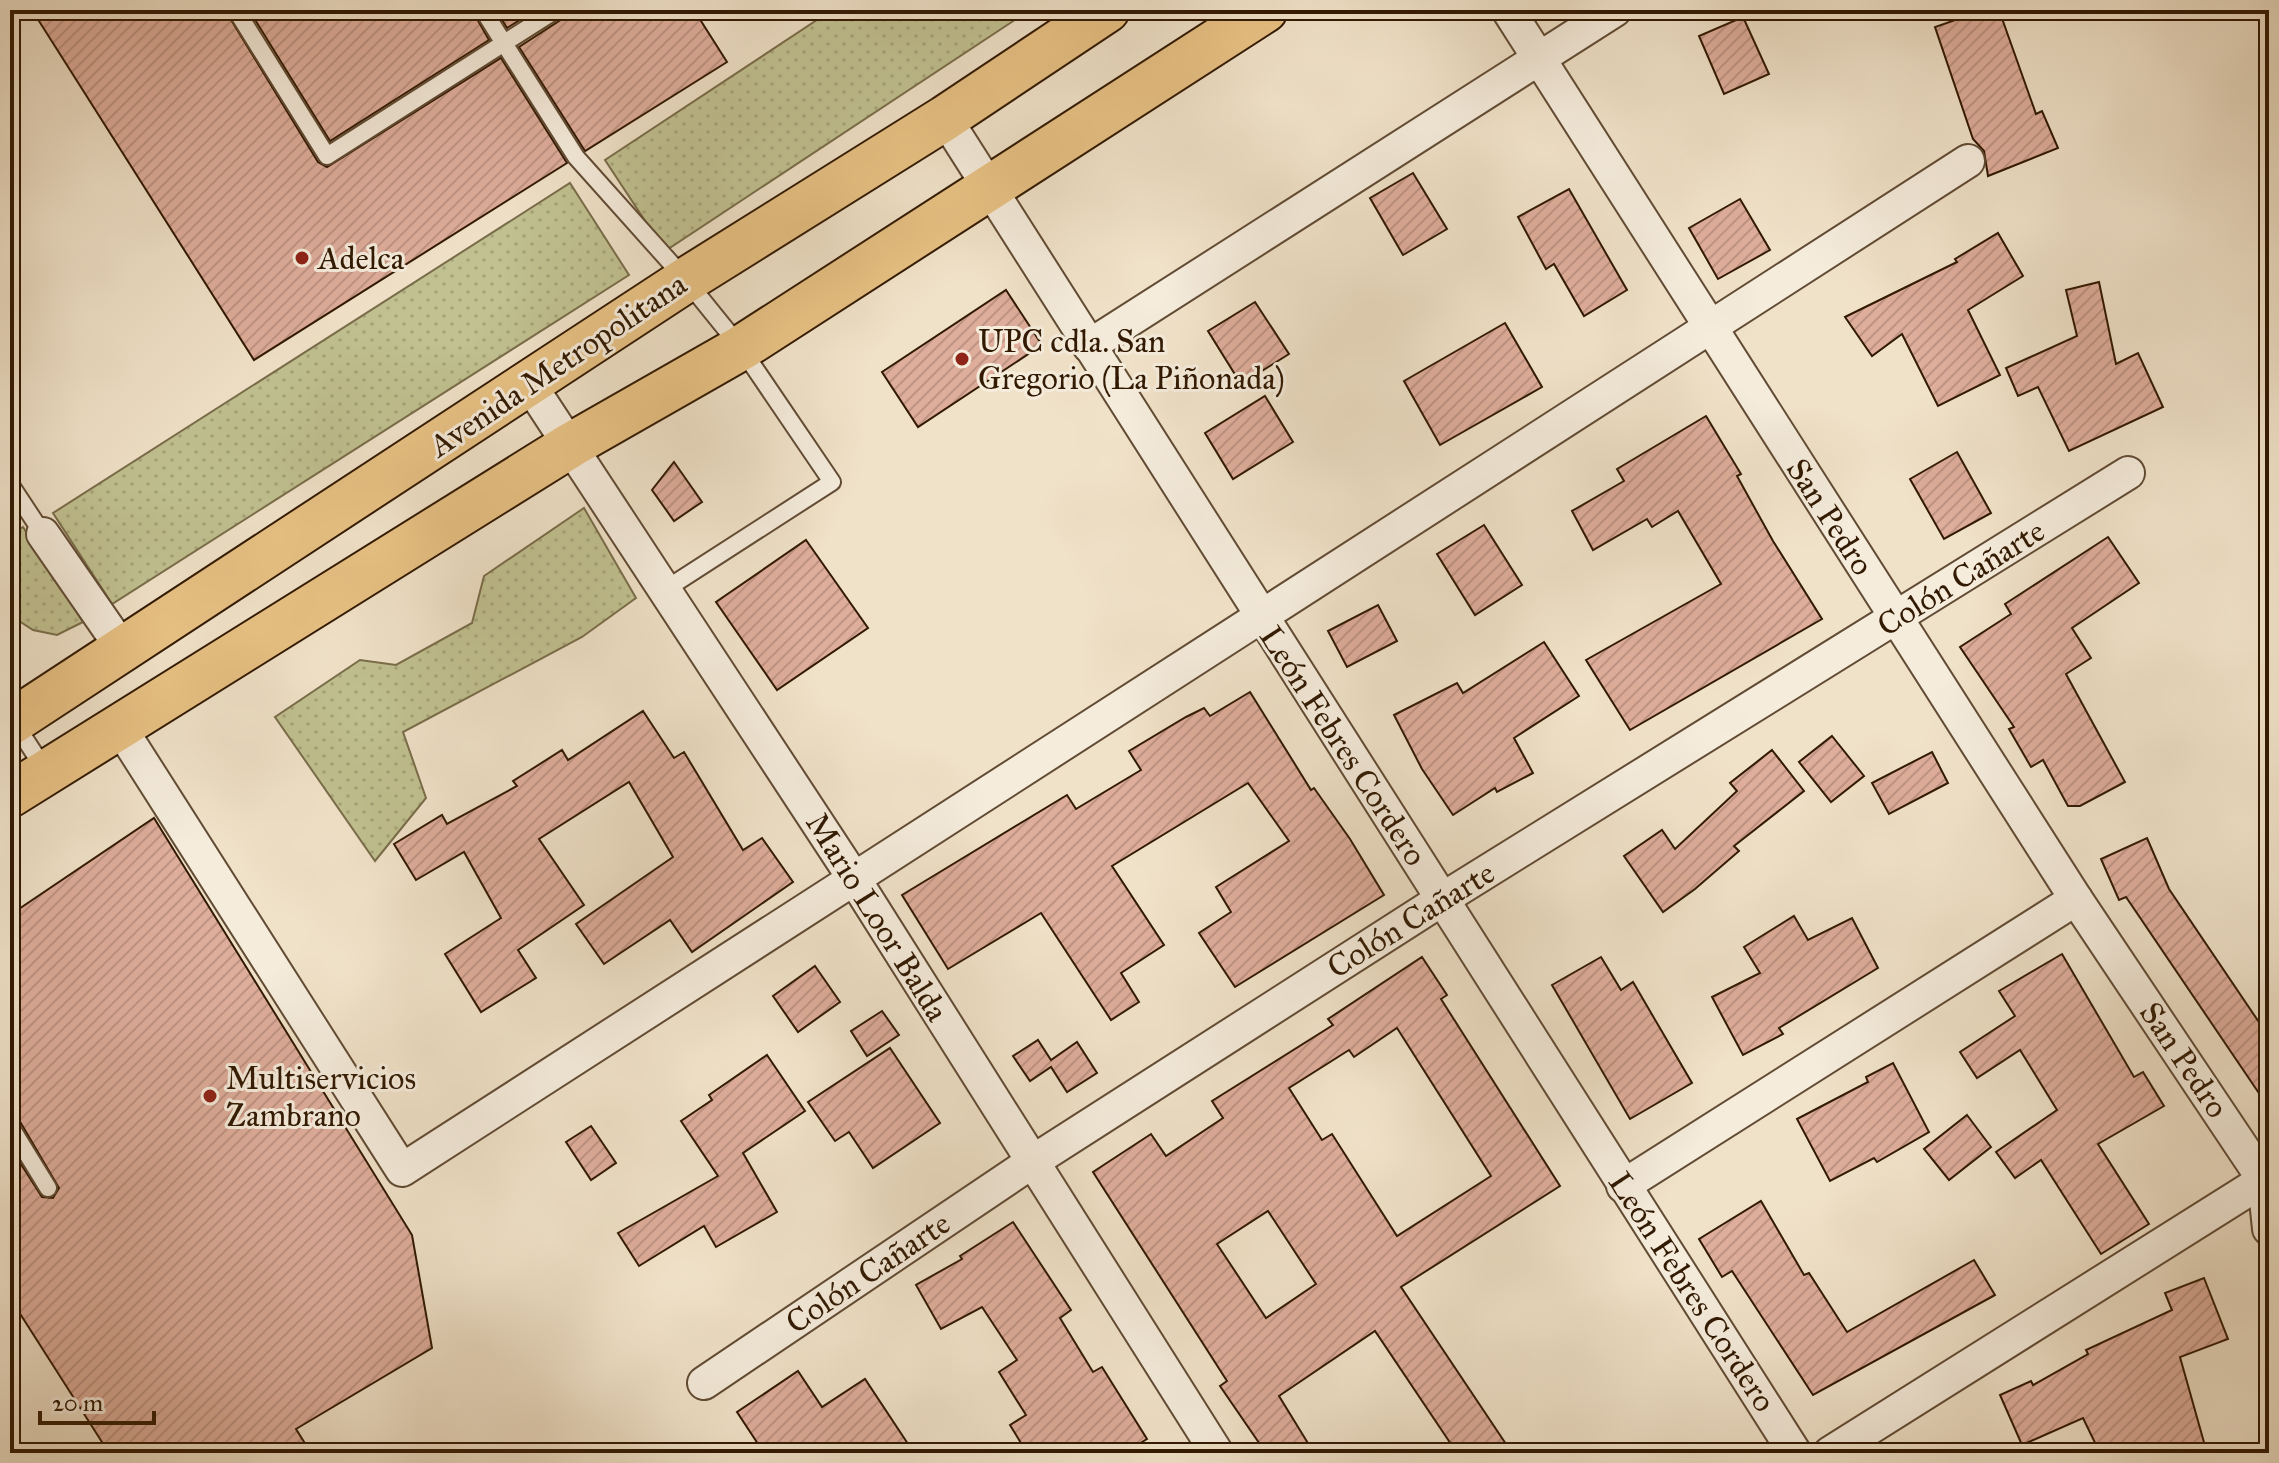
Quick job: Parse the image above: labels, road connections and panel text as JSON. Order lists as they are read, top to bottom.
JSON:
{
  "streets": {
    "highway": ["Avenida Metropolitana"],
    "street": [
      "San Pedro",
      "Colón Cañarte",
      "León Febres Cordero",
      "Mario Loor Balda"
    ]
  },
  "crossings": [
    ["Avenida Metropolitana", "León Febres Cordero"],
    ["Avenida Metropolitana", "Mario Loor Balda"],
    ["San Pedro", "Colón Cañarte"],
    ["Colón Cañarte", "León Febres Cordero"],
    ["Colón Cañarte", "Mario Loor Balda"]
  ],
  "places": ["Adelca", "UPC cdla. San Gregorio (La Piñonada)", "Multiservicios Zambrano"],
  "scale_bar": "20 m"
}
